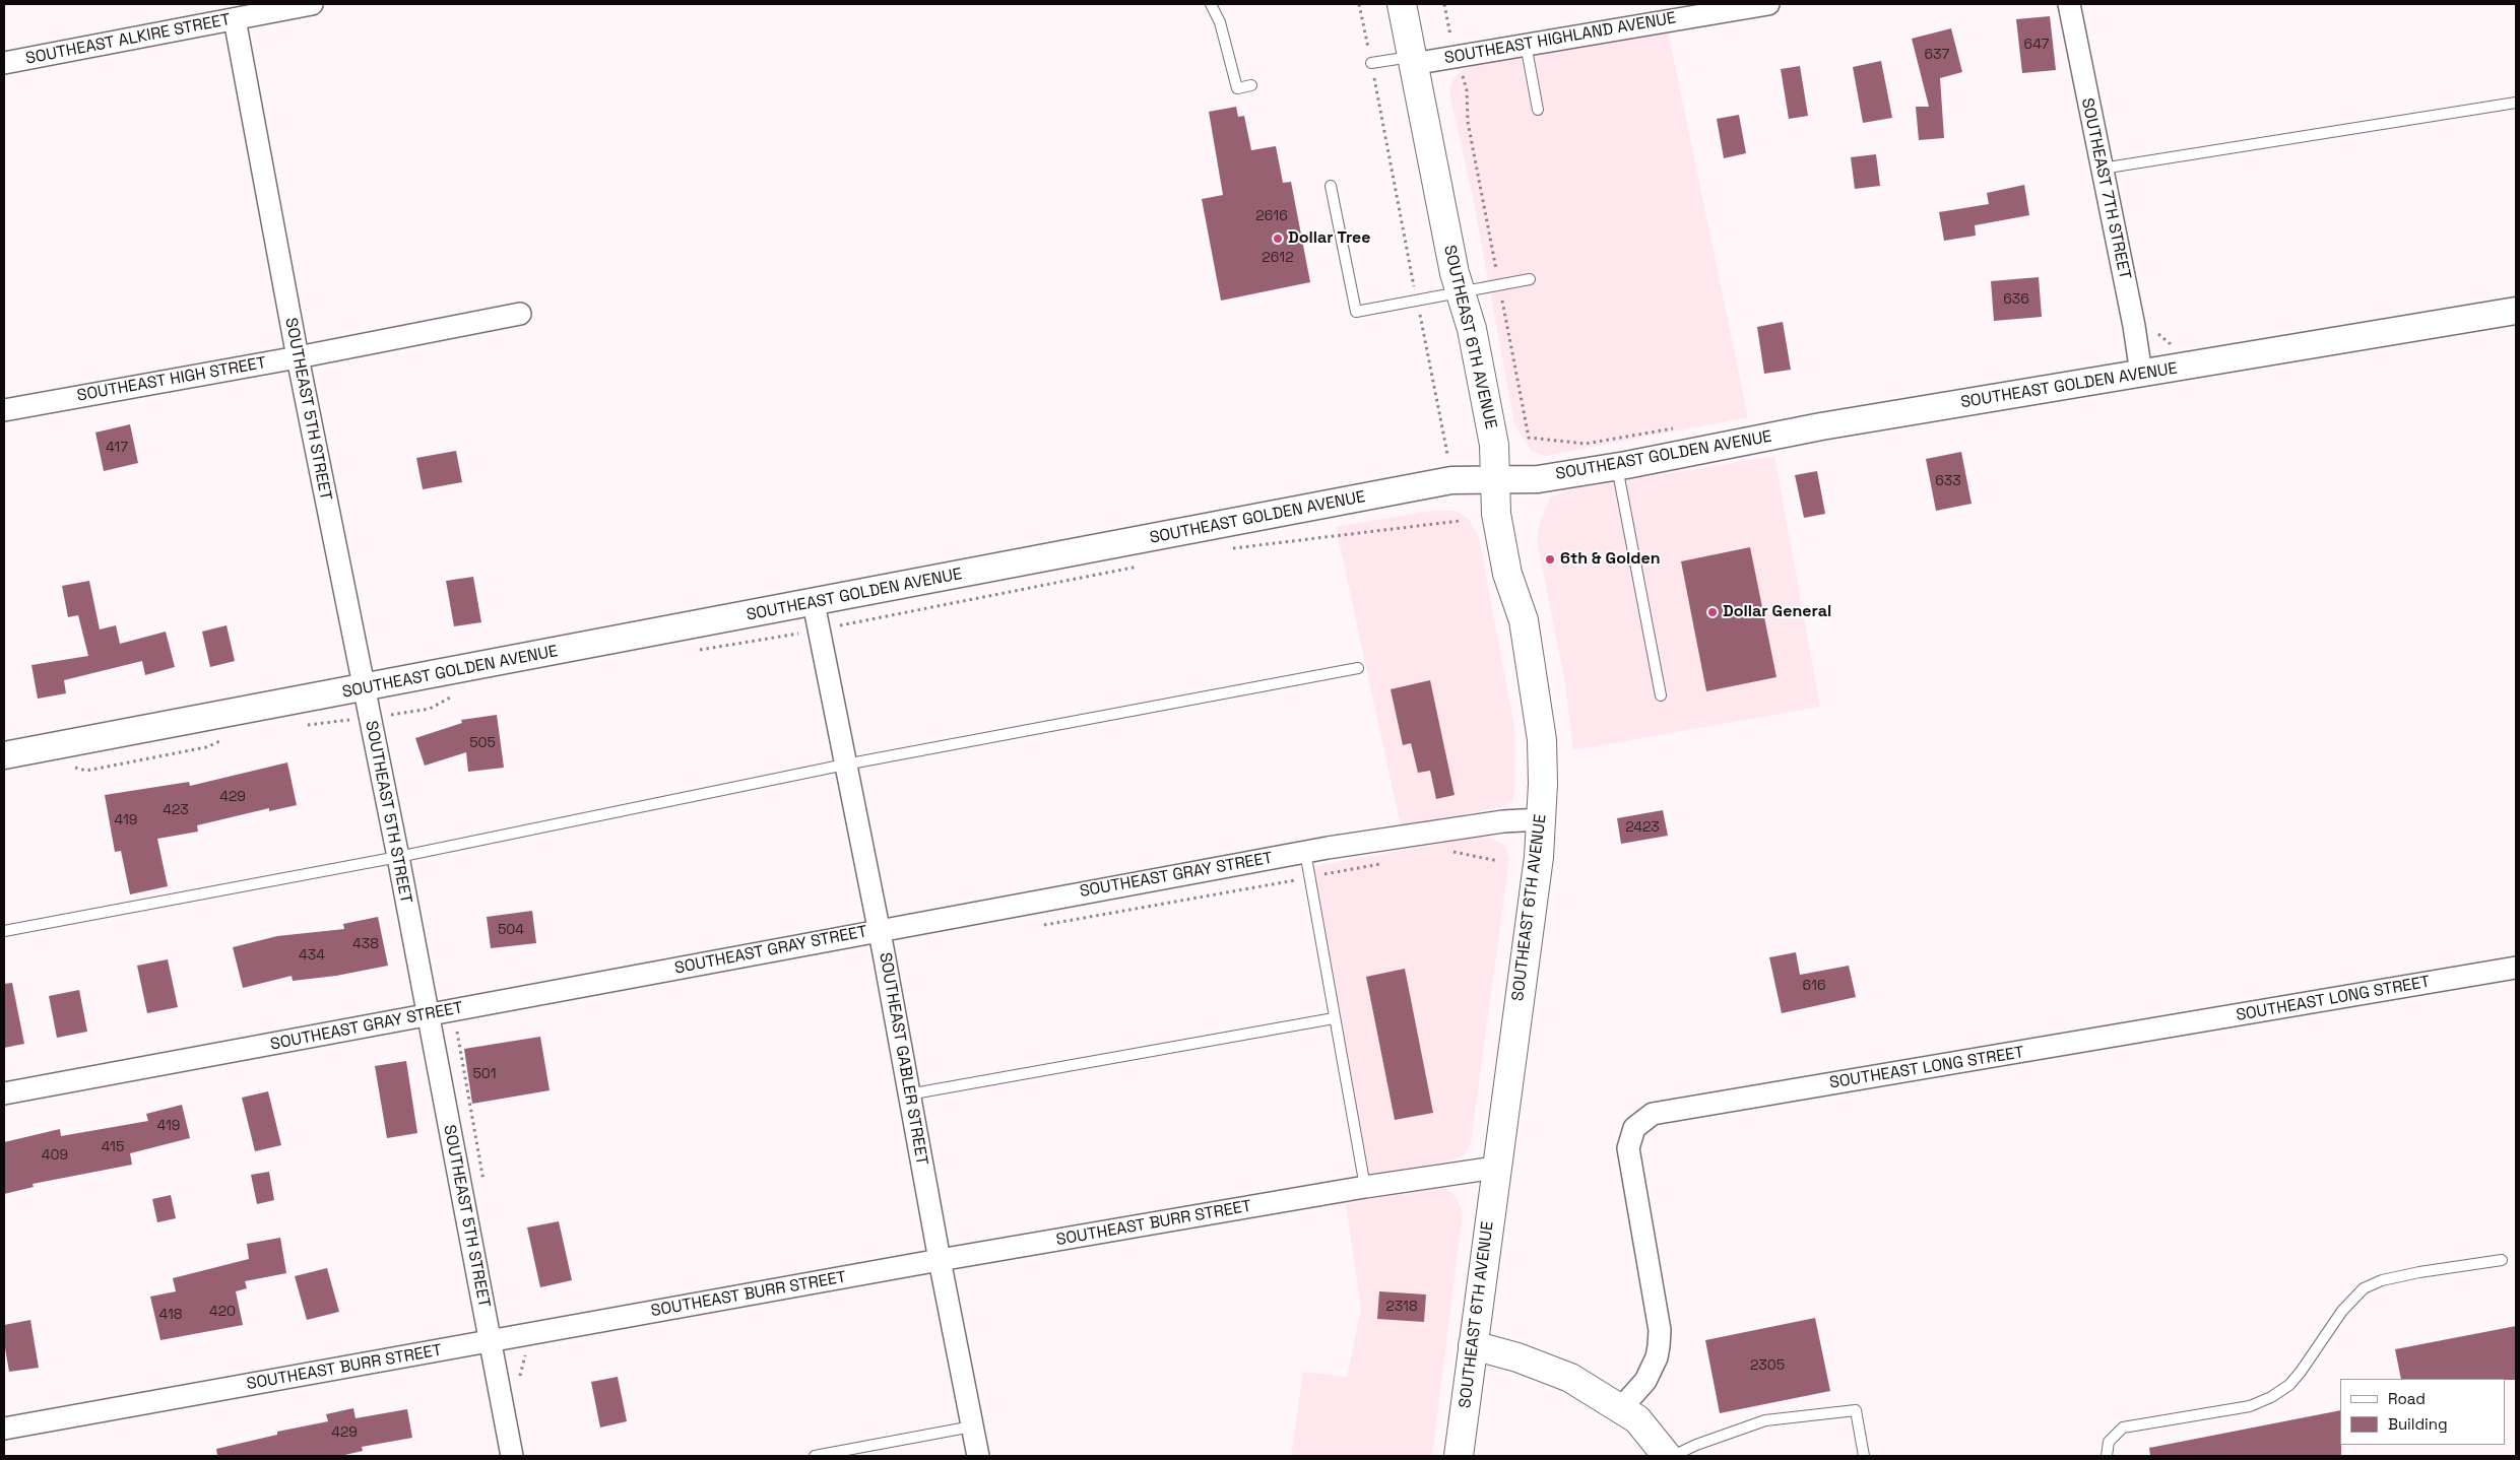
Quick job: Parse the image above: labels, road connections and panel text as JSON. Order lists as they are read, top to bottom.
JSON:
{
  "streets": {
    "main road": ["SOUTHEAST 6TH AVENUE"],
    "street": [
      "SOUTHEAST HIGHLAND AVENUE",
      "SOUTHEAST ALKIRE STREET",
      "SOUTHEAST 7TH STREET",
      "SOUTHEAST HIGH STREET",
      "SOUTHEAST GOLDEN AVENUE",
      "SOUTHEAST 5TH STREET",
      "SOUTHEAST GRAY STREET",
      "SOUTHEAST LONG STREET",
      "SOUTHEAST GABLER STREET",
      "SOUTHEAST BURR STREET"
    ]
  },
  "crossings": [
    ["SOUTHEAST HIGHLAND AVENUE", "SOUTHEAST 6TH AVENUE"],
    ["SOUTHEAST ALKIRE STREET", "SOUTHEAST 5TH STREET"],
    ["SOUTHEAST 7TH STREET", "SOUTHEAST GOLDEN AVENUE"],
    ["SOUTHEAST 6TH AVENUE", "SOUTHEAST GOLDEN AVENUE"],
    ["SOUTHEAST 6TH AVENUE", "SOUTHEAST GRAY STREET"],
    ["SOUTHEAST 6TH AVENUE", "SOUTHEAST BURR STREET"],
    ["SOUTHEAST HIGH STREET", "SOUTHEAST 5TH STREET"],
    ["SOUTHEAST GOLDEN AVENUE", "SOUTHEAST 5TH STREET"],
    ["SOUTHEAST GOLDEN AVENUE", "SOUTHEAST GABLER STREET"],
    ["SOUTHEAST 5TH STREET", "SOUTHEAST GRAY STREET"],
    ["SOUTHEAST 5TH STREET", "SOUTHEAST BURR STREET"],
    ["SOUTHEAST GRAY STREET", "SOUTHEAST GABLER STREET"],
    ["SOUTHEAST GABLER STREET", "SOUTHEAST BURR STREET"]
  ],
  "places": ["Dollar Tree", "6th & Golden", "Dollar General"],
  "house_numbers": [
    "647",
    "637",
    "2616",
    "2612",
    "636",
    "417",
    "633",
    "505",
    "429",
    "423",
    "419",
    "2423",
    "504",
    "438",
    "434",
    "616",
    "501",
    "419",
    "415",
    "409",
    "2318",
    "420",
    "418",
    "2305",
    "429"
  ],
  "legend": ["Road", "Building"]
}
